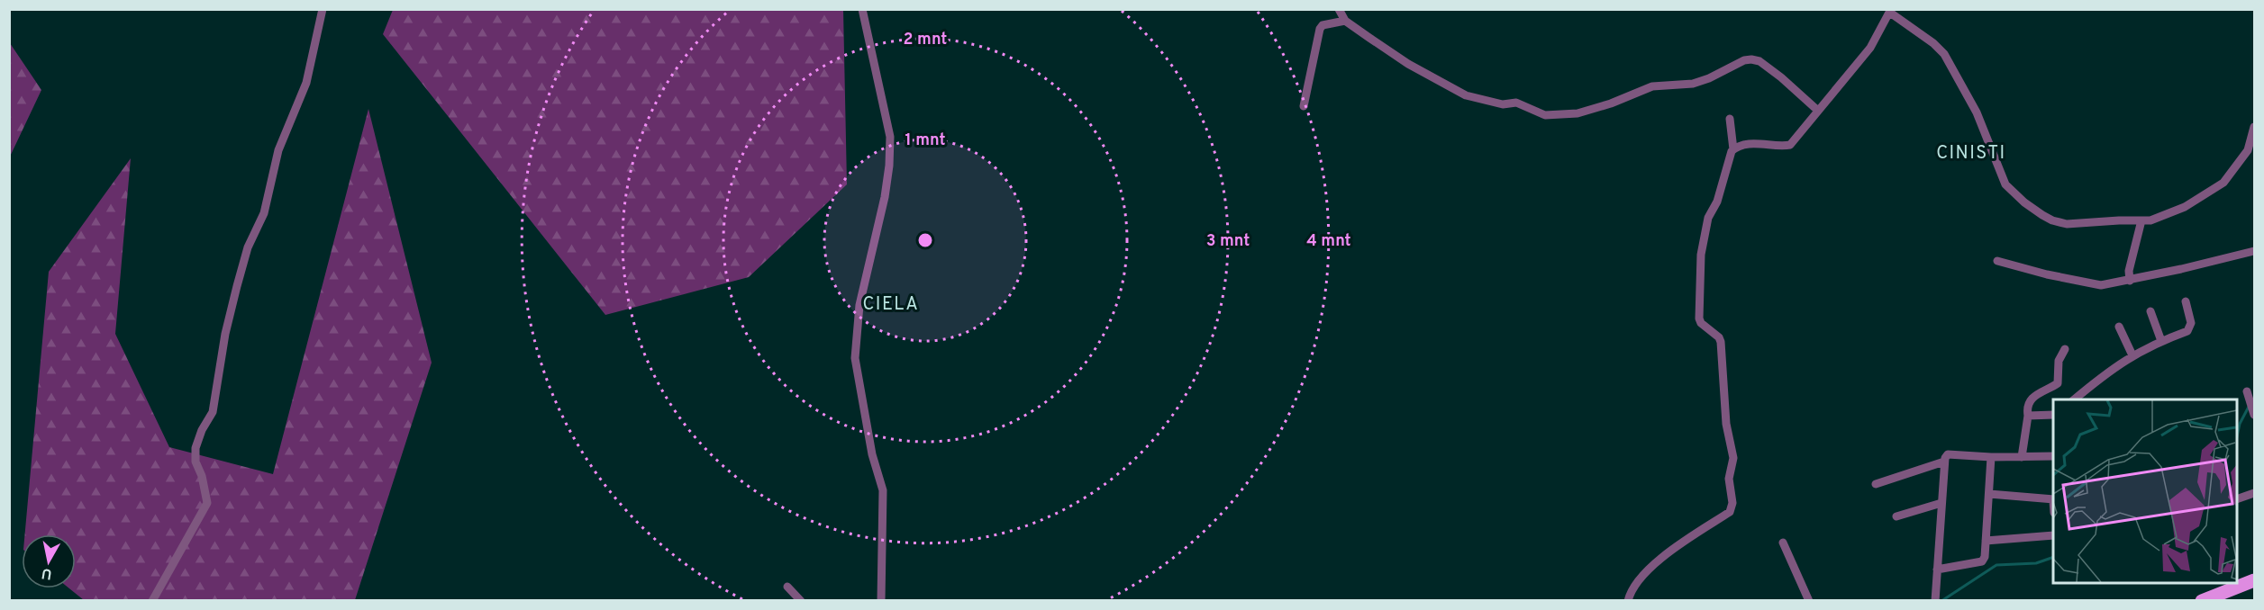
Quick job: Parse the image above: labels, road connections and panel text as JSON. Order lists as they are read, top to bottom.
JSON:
{
  "districts": ["CINISTI", "CIELA"],
  "north": "bottom",
  "rings": [
    "2 mnt",
    "1 mnt",
    "3 mnt",
    "4 mnt"
  ]
}
